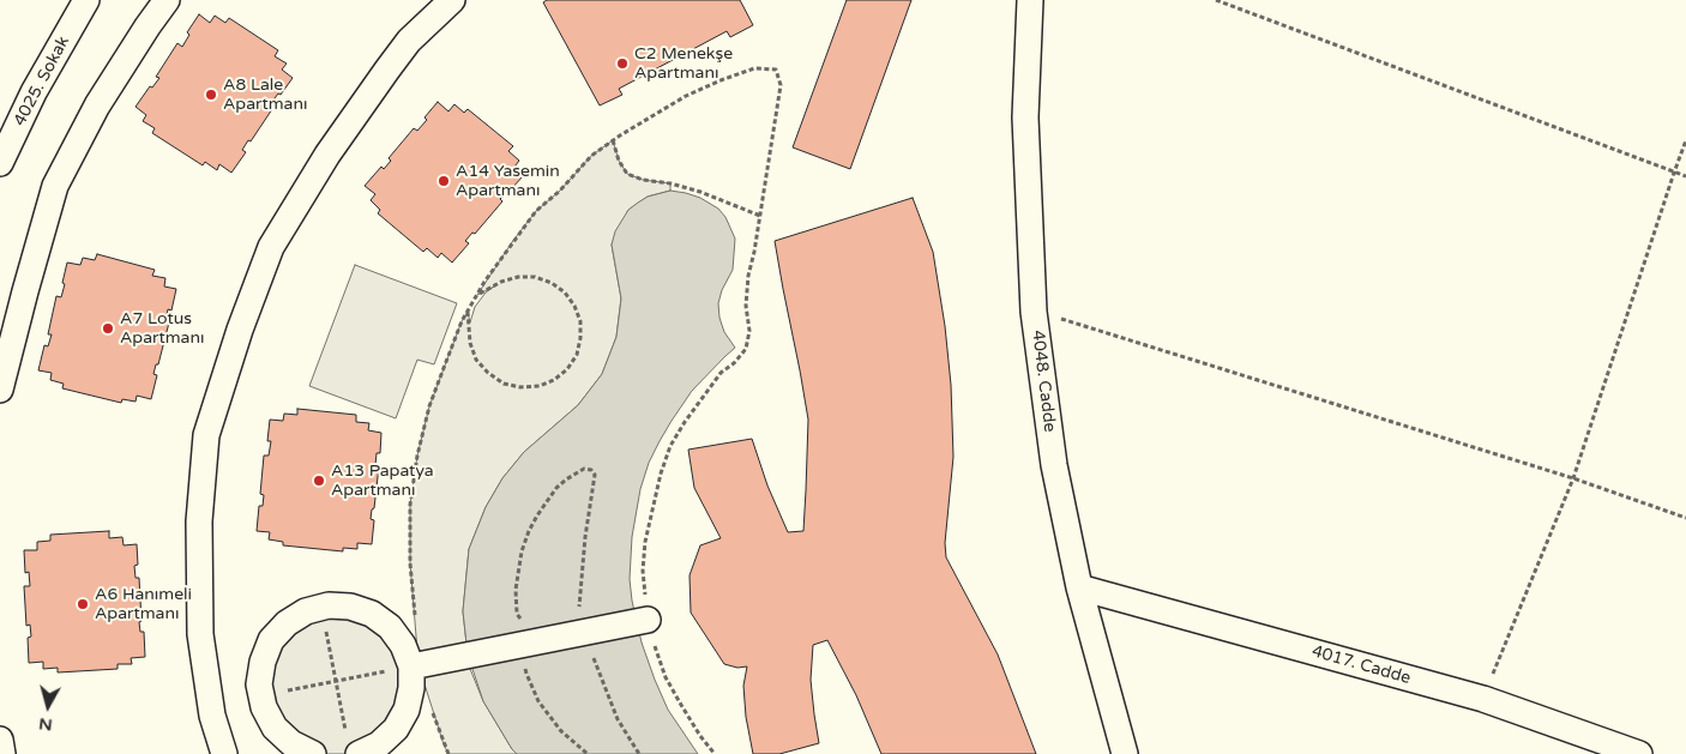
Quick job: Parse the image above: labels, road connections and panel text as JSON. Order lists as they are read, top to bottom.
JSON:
{
  "streets": {
    "street": ["4025. Sokak", "4048. Cadde", "4017. Cadde"]
  },
  "crossings": [
    ["4048. Cadde", "4017. Cadde"]
  ],
  "places": [
    "C2 Menekşe Apartmanı",
    "A8 Lale Apartmanı",
    "A14 Yasemin Apartmanı",
    "A7 Lotus Apartmanı",
    "A13 Papatya Apartmanı",
    "A6 Hanımeli Apartmanı"
  ],
  "north": "bottom"
}
